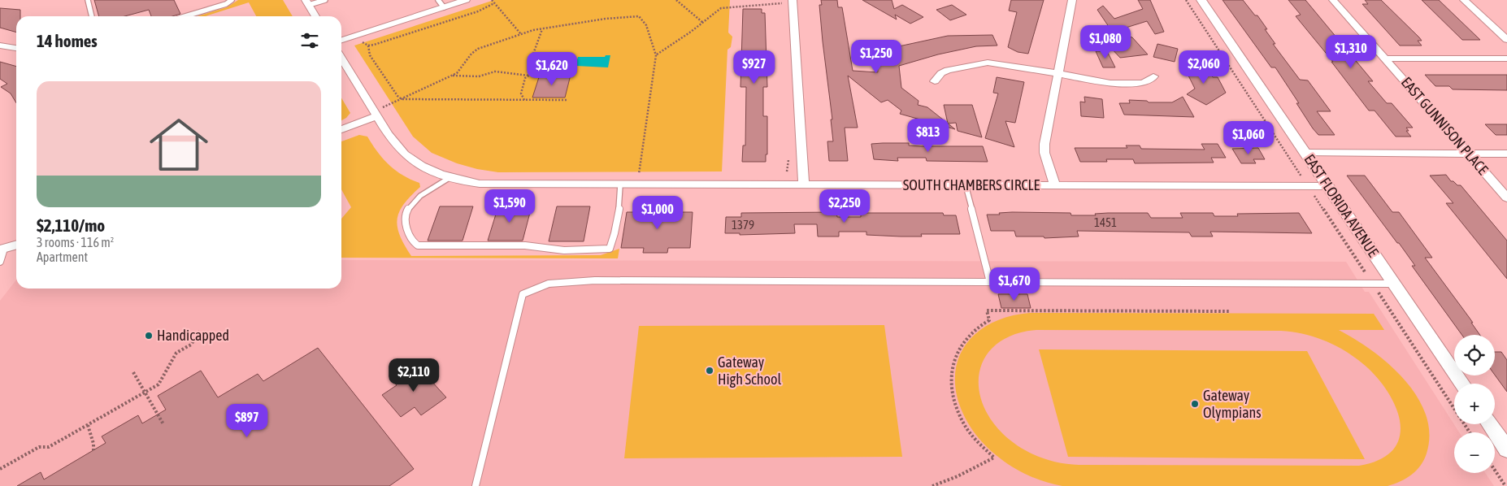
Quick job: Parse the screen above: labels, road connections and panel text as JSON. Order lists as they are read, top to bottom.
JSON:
{
  "streets": {
    "street": ["EAST GUNNISON PLACE", "SOUTH CHAMBERS CIRCLE", "EAST FLORIDA AVENUE"]
  },
  "crossings": [
    ["SOUTH CHAMBERS CIRCLE", "EAST FLORIDA AVENUE"]
  ],
  "places": ["Handicapped", "Gateway High School", "Gateway Olympians"],
  "house_numbers": ["1451", "1379"],
  "page": {
    "heading": "14 homes",
    "price": [
      "$1,080",
      "$1,310",
      "$1,250",
      "$927",
      "$2,060",
      "$1,620",
      "$813",
      "$1,060",
      "$1,590",
      "$2,250",
      "$1,000",
      "$1,670",
      "$2,110",
      "$897"
    ],
    "list": [
      {
        "name": "$2,110/mo",
        "note": "3 rooms · 116 m² · Apartment"
      }
    ],
    "map_buttons": ["+", "−"]
  }
}
